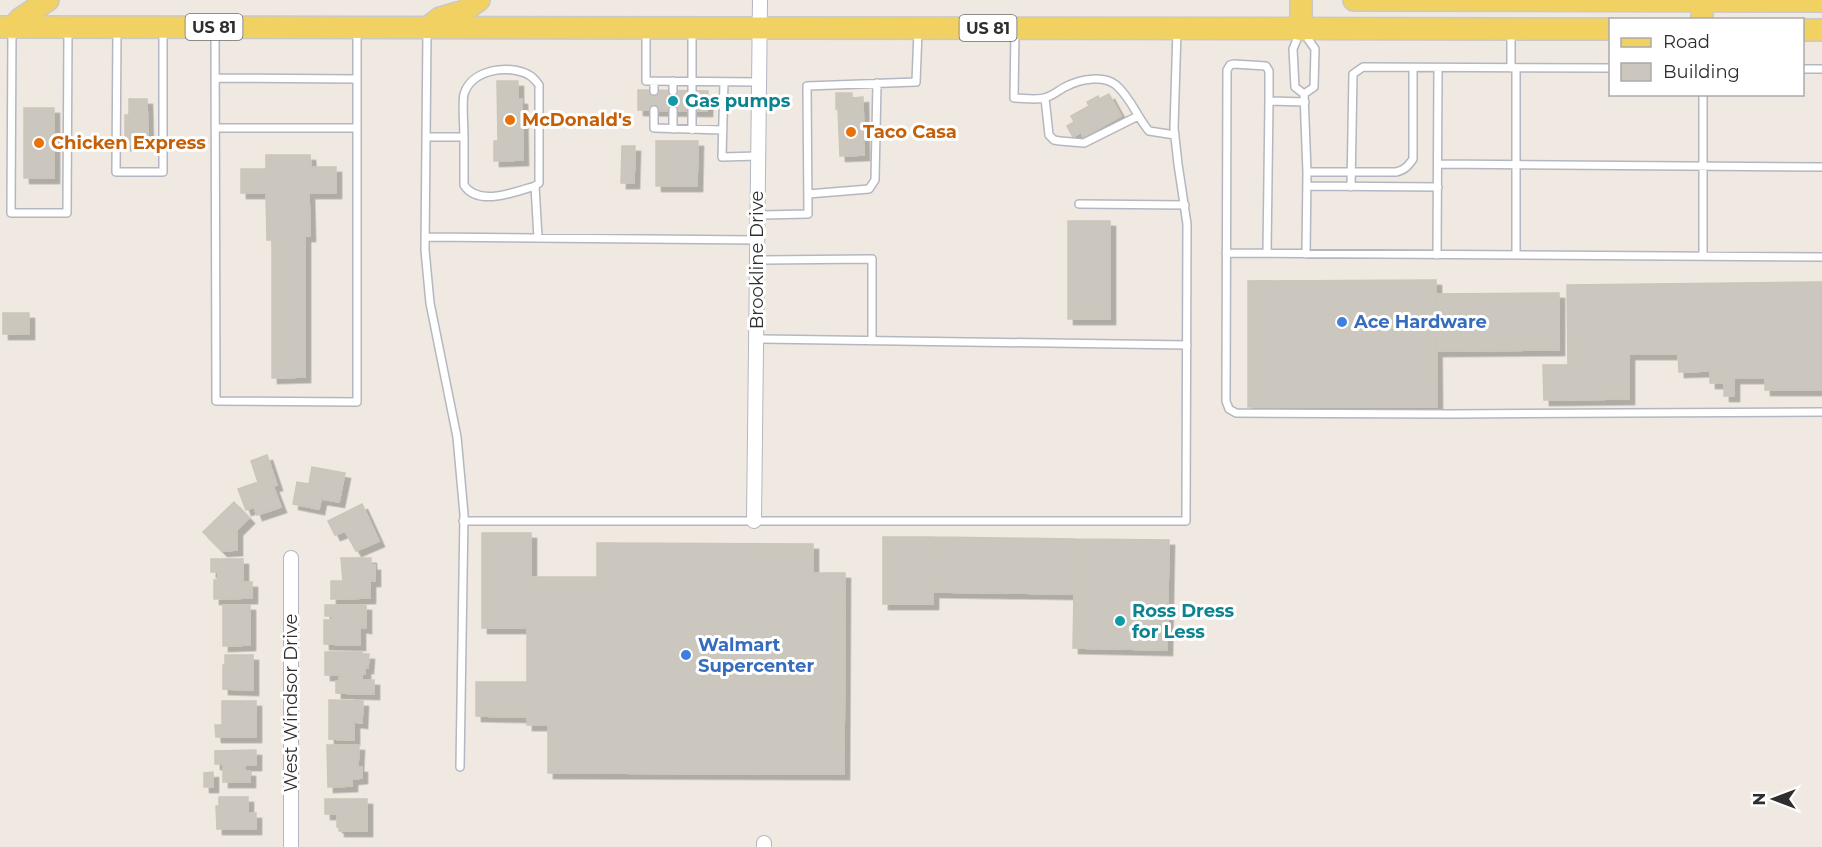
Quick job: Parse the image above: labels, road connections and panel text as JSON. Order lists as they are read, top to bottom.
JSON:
{
  "streets": {
    "main road": ["US 81"],
    "street": ["Brookline Drive", "West Windsor Drive"]
  },
  "crossings": [
    ["US 81", "Brookline Drive"]
  ],
  "places": [
    "Gas pumps",
    "McDonald's",
    "Taco Casa",
    "Chicken Express",
    "Ace Hardware",
    "Ross Dress for Less",
    "Walmart Supercenter"
  ],
  "legend": ["Road", "Building"],
  "north": "left"
}
